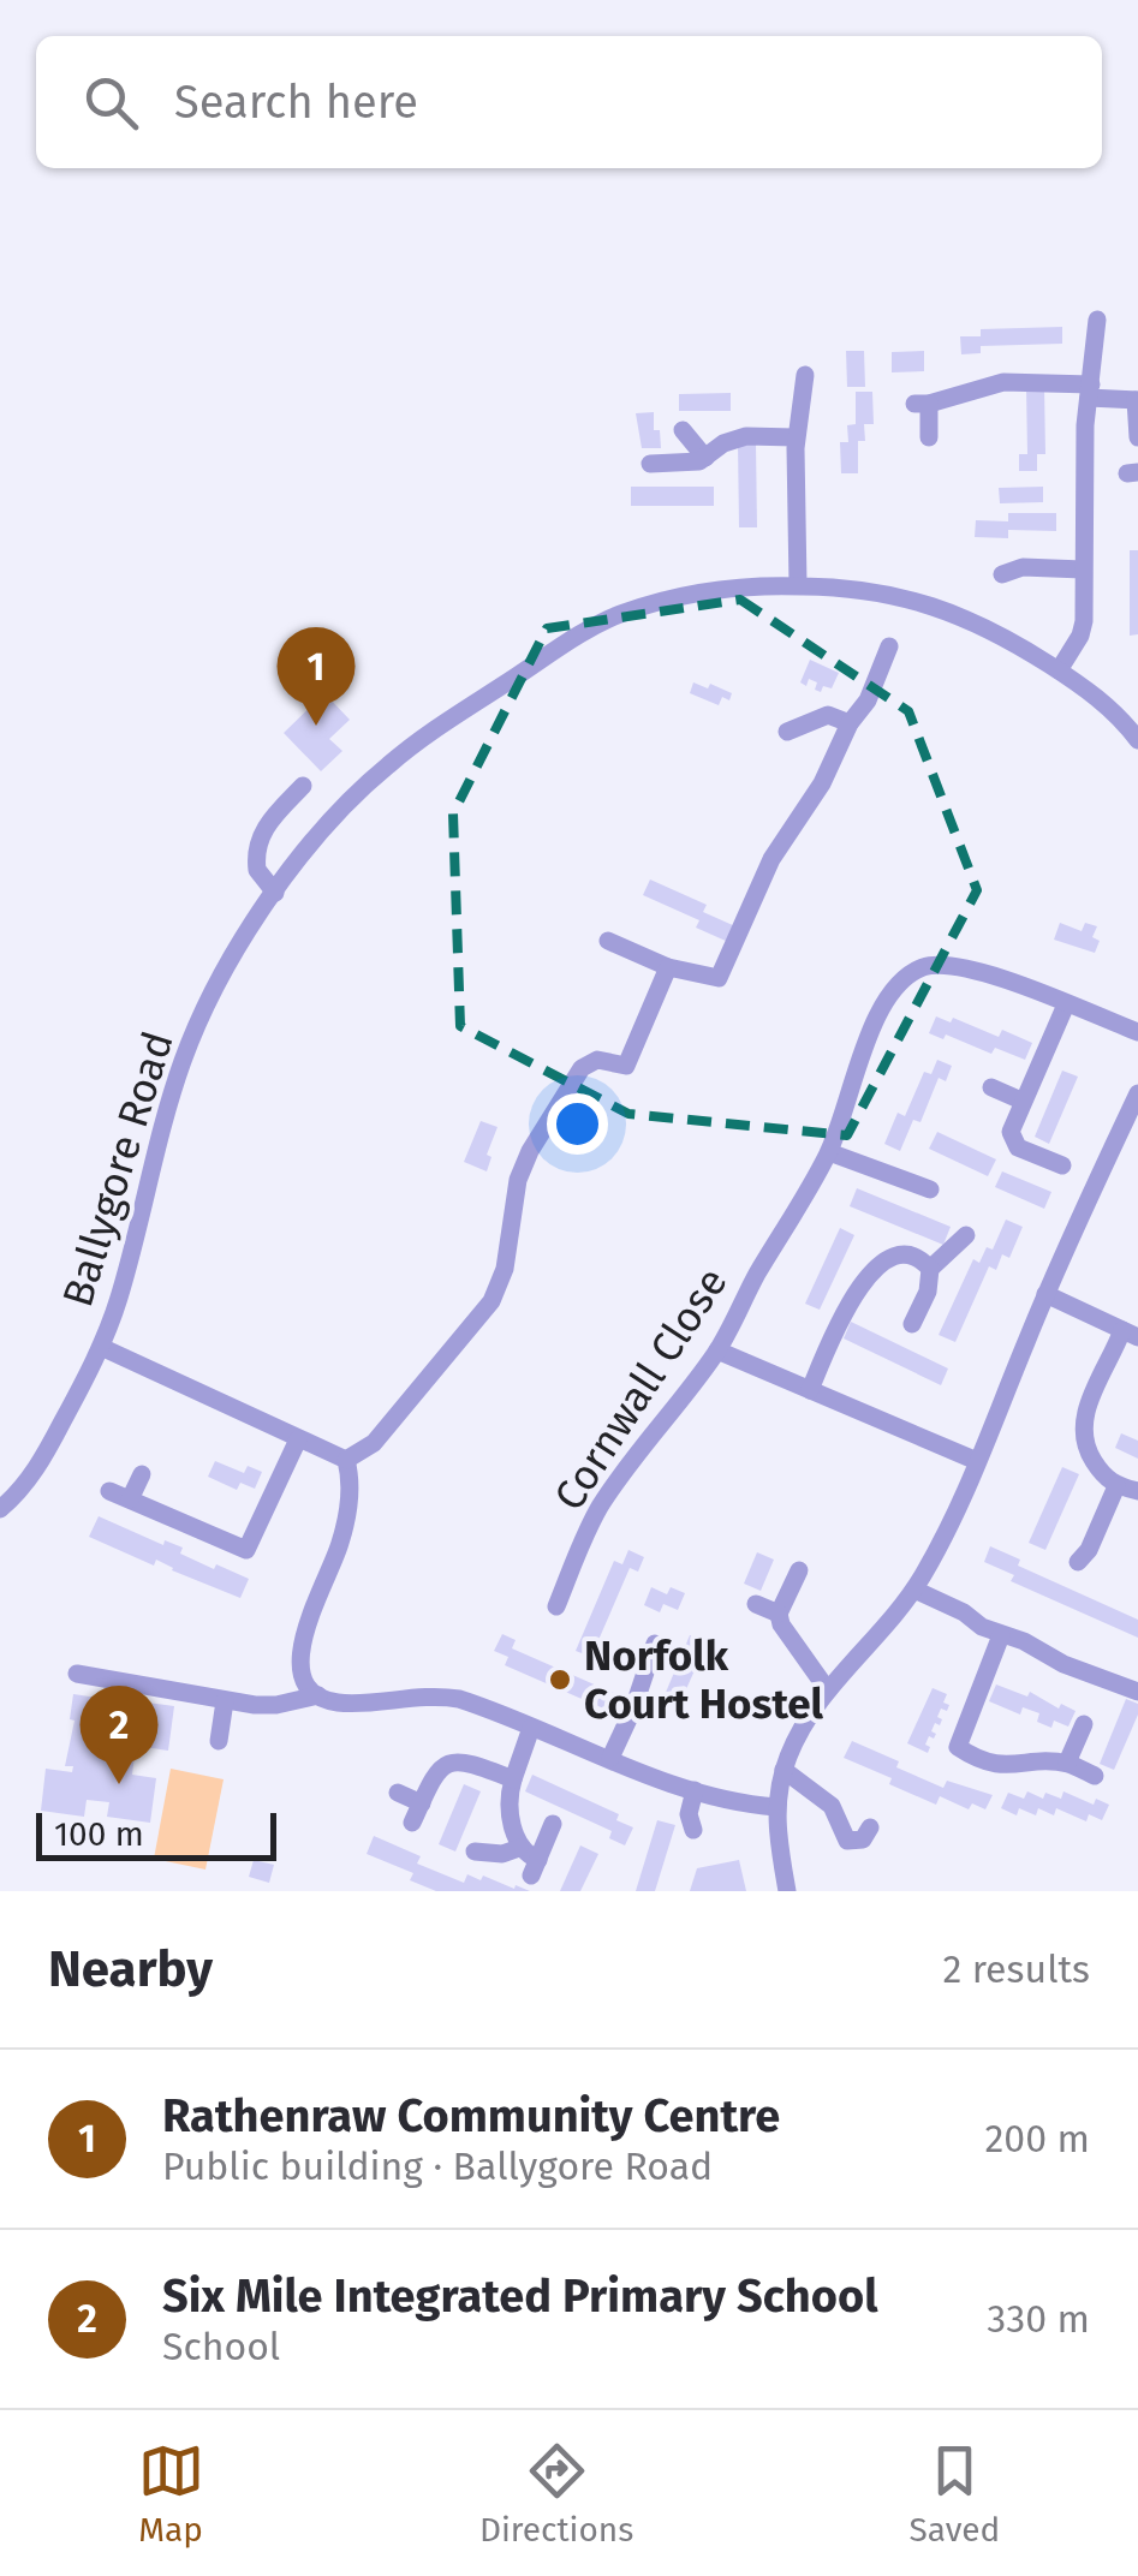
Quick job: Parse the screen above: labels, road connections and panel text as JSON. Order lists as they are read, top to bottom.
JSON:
{
  "streets": {
    "street": ["Ballygore Road", "Cornwall Close"]
  },
  "places": ["Norfolk Court Hostel"],
  "scale_bar": "100 m",
  "page": {
    "search": "Search here",
    "pins": ["1", "2"],
    "scale": "100 m",
    "heading": ["Nearby", "2 results"],
    "list": [
      {
        "mark": "1",
        "name": "Rathenraw Community Centre",
        "note": "Public building · Ballygore Road",
        "value": "200 m"
      },
      {
        "mark": "2",
        "name": "Six Mile Integrated Primary School",
        "note": "School",
        "value": "330 m"
      }
    ],
    "nav": ["Map", "Directions", "Saved"]
  }
}
